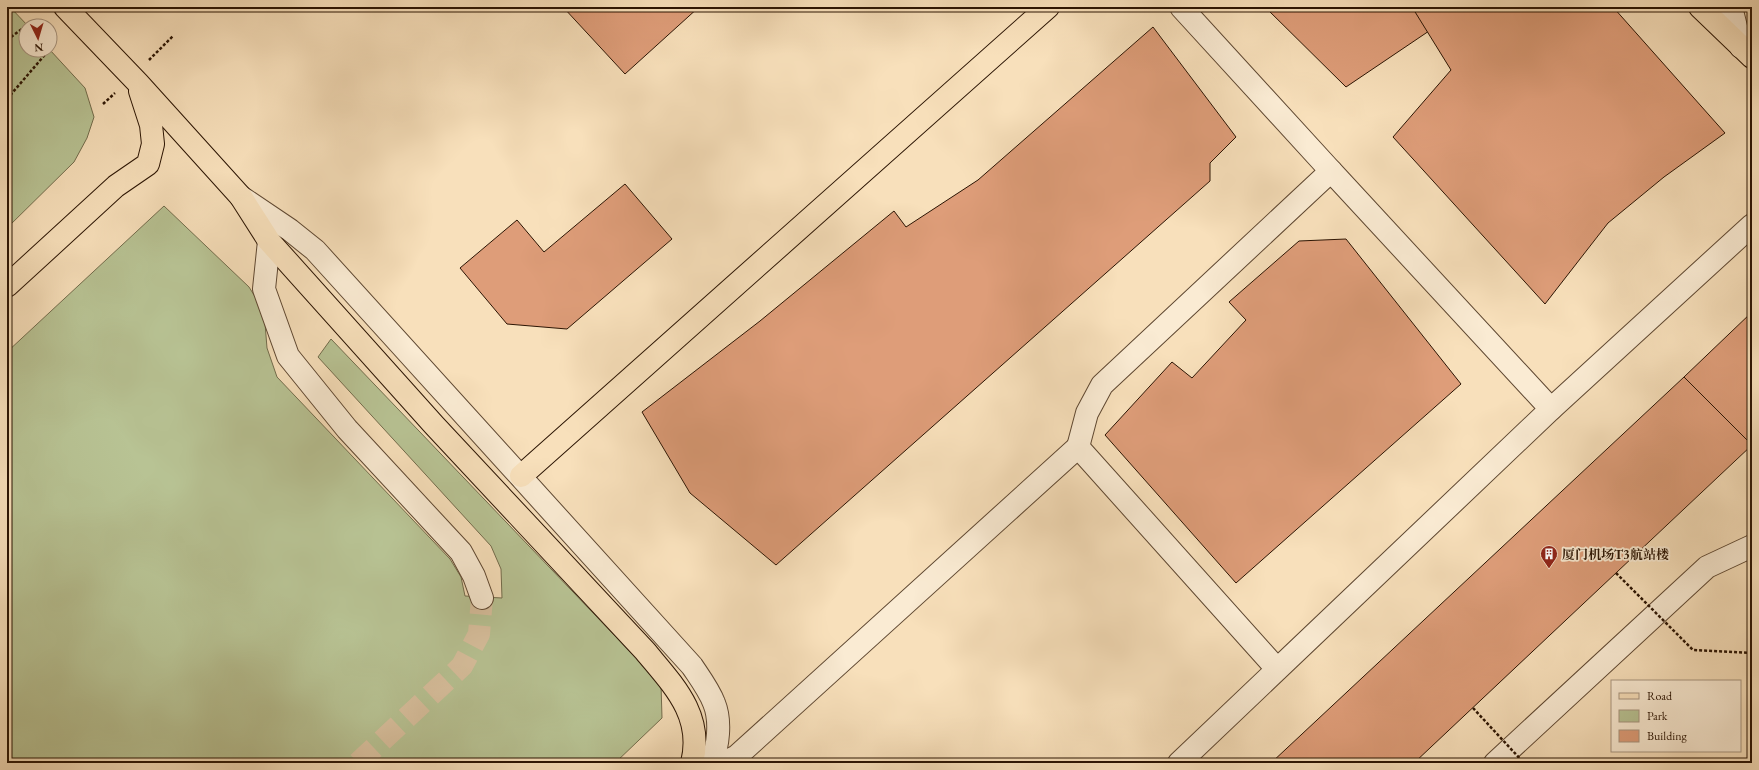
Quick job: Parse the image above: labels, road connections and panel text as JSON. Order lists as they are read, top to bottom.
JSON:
{
  "places": {
    "building": ["厦门机场T3航站楼"]
  },
  "legend": ["Road", "Park", "Building"],
  "north": "bottom"
}
